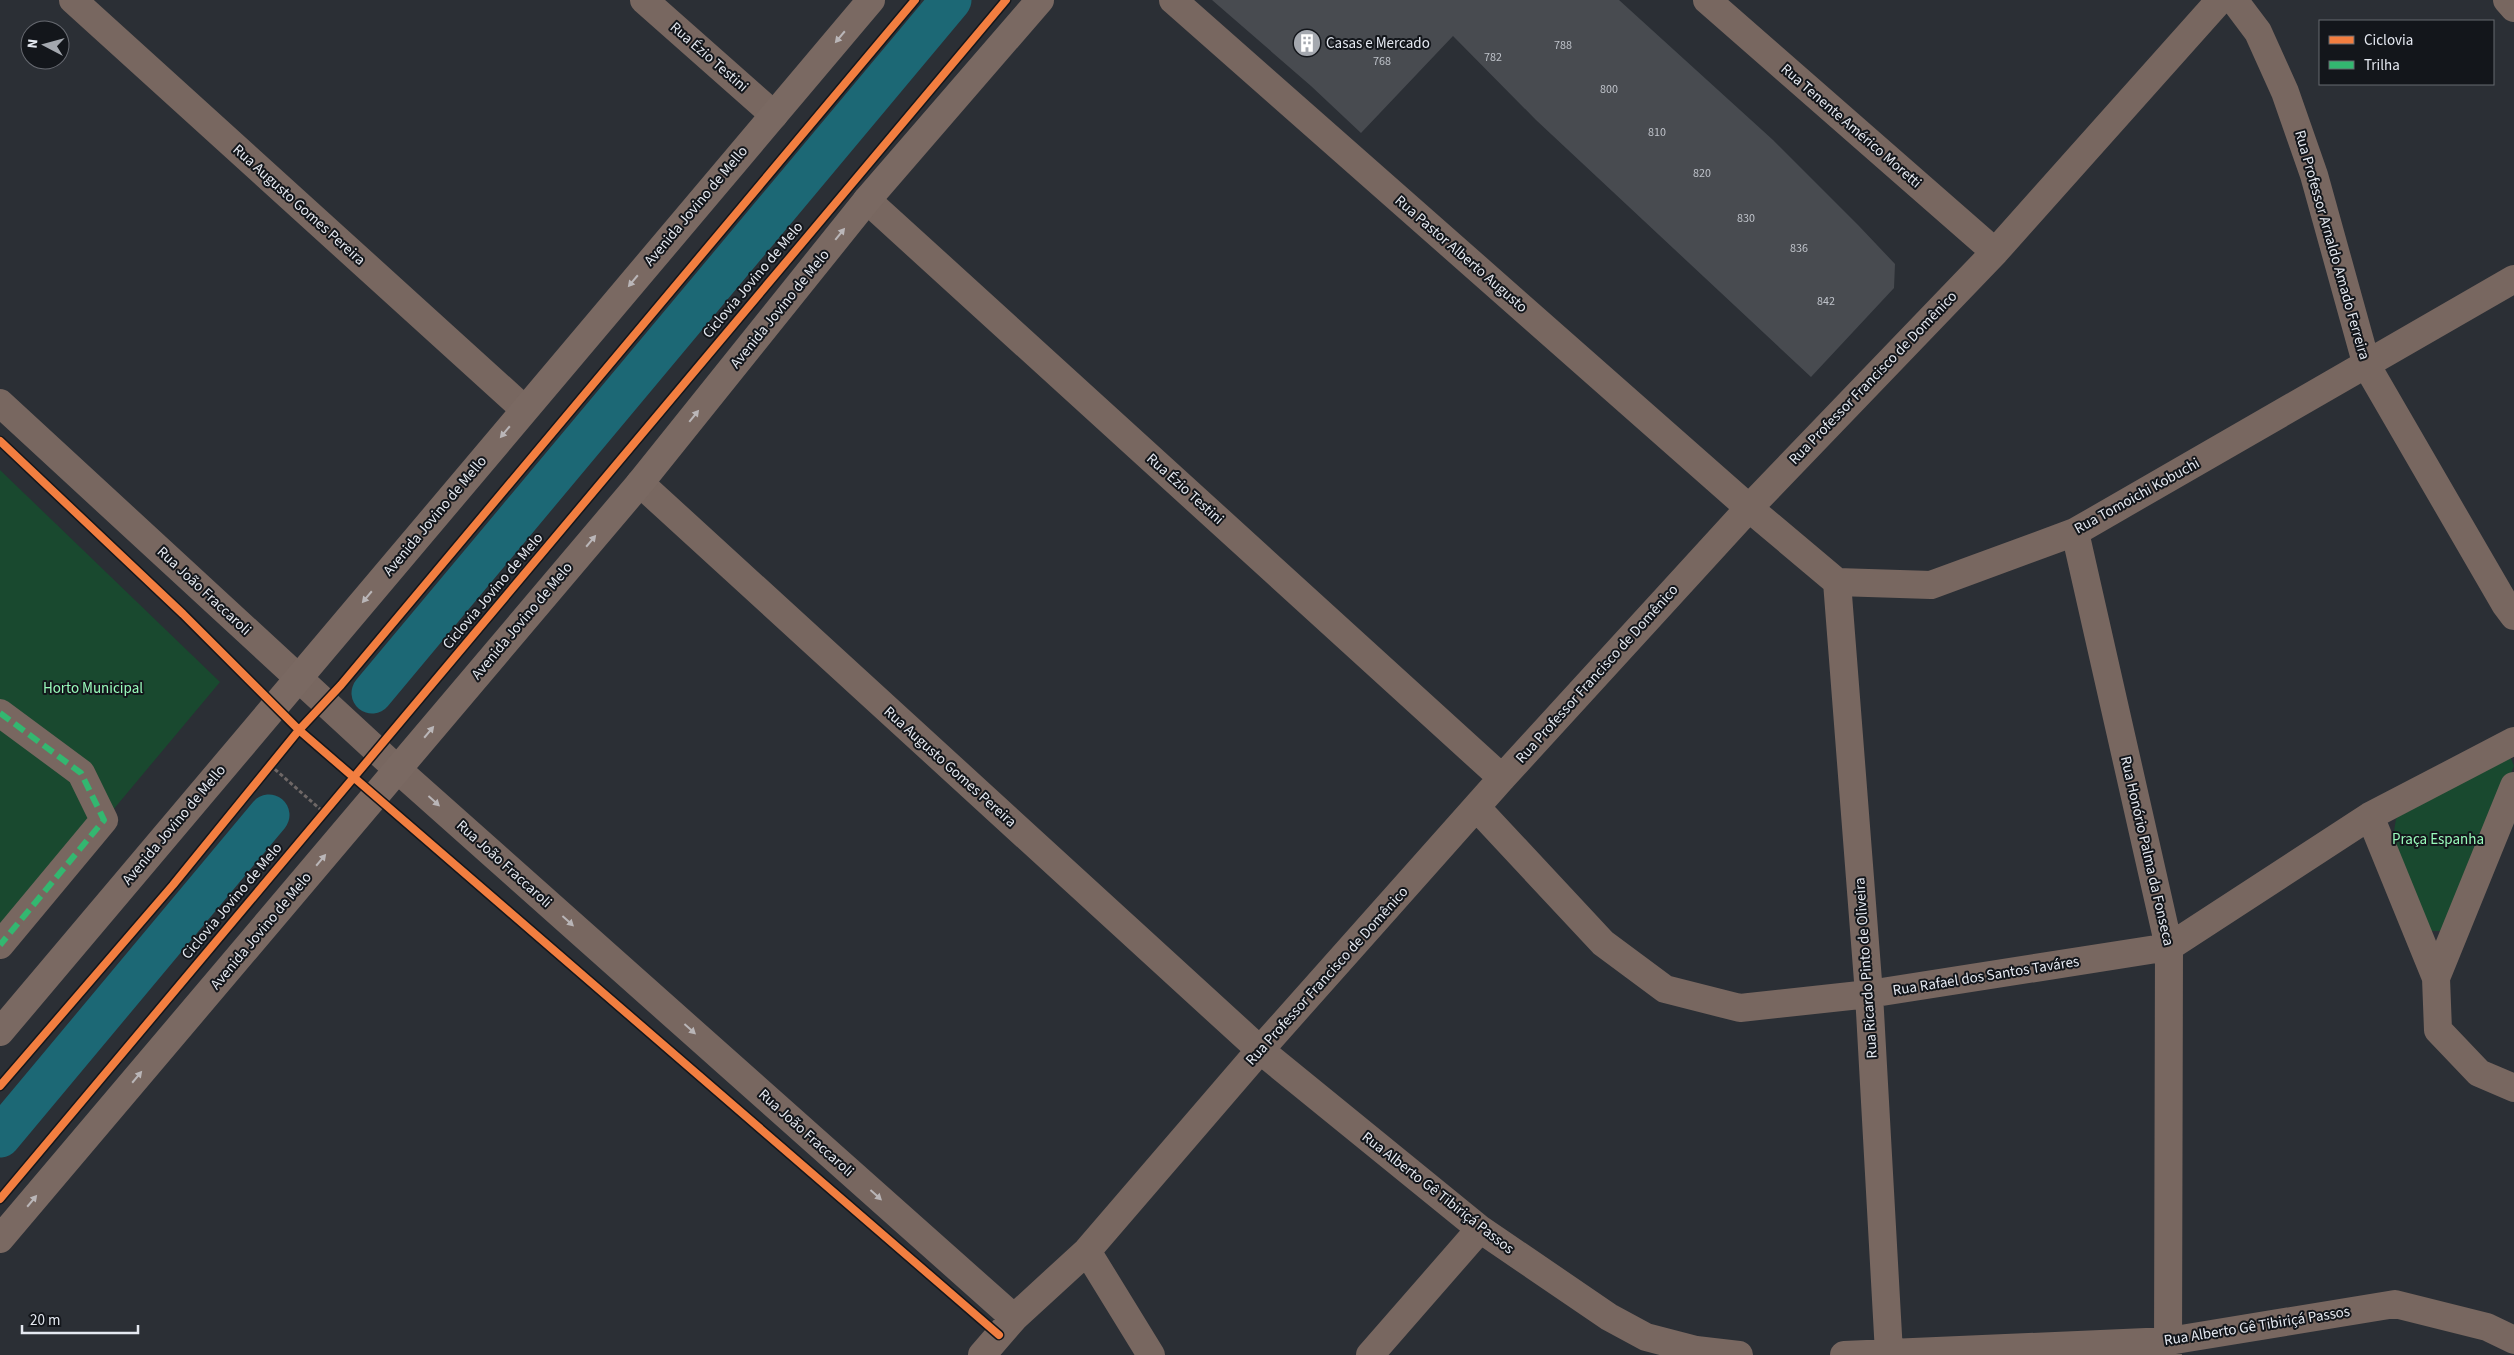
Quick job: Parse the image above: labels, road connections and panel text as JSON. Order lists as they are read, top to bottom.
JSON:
{
  "streets": {
    "main road": ["Avenida Jovino de Mello", "Avenida Jovino de Melo"],
    "street": [
      "Rua Ézio Testini",
      "Rua Tenente Américo Moretti",
      "Rua Augusto Gomes Pereira",
      "Rua Professor Arnaldo Amado Ferreira",
      "Rua Pastor Alberto Augusto",
      "Rua Professor Francisco de Domênico",
      "Rua Tomoichi Kobuchi",
      "Rua João Fraccaroli",
      "Rua Honório Palma da Fonseca",
      "Rua Ricardo Pinto de Oliveira",
      "Rua Rafael dos Santos Taváres",
      "Rua Alberto Gê Tibiriçá Passos"
    ],
    "cycle path": ["Ciclovia Jovino de Melo"]
  },
  "crossings": [
    ["Rua Ézio Testini", "Avenida Jovino de Mello"],
    ["Rua Ézio Testini", "Avenida Jovino de Melo"],
    ["Rua Ézio Testini", "Rua Professor Francisco de Domênico"],
    ["Rua Tenente Américo Moretti", "Rua Professor Francisco de Domênico"],
    ["Rua Augusto Gomes Pereira", "Avenida Jovino de Mello"],
    ["Rua Augusto Gomes Pereira", "Avenida Jovino de Melo"],
    ["Rua Augusto Gomes Pereira", "Rua Professor Francisco de Domênico"],
    ["Rua Augusto Gomes Pereira", "Rua Alberto Gê Tibiriçá Passos"],
    ["Avenida Jovino de Mello", "Rua João Fraccaroli"],
    ["Rua Professor Arnaldo Amado Ferreira", "Rua Tomoichi Kobuchi"],
    ["Rua Pastor Alberto Augusto", "Rua Professor Francisco de Domênico"],
    ["Avenida Jovino de Melo", "Rua João Fraccaroli"],
    ["Rua Professor Francisco de Domênico", "Rua João Fraccaroli"],
    ["Rua Professor Francisco de Domênico", "Rua Rafael dos Santos Taváres"],
    ["Rua Professor Francisco de Domênico", "Rua Alberto Gê Tibiriçá Passos"],
    ["Rua Tomoichi Kobuchi", "Rua Honório Palma da Fonseca"],
    ["Rua Tomoichi Kobuchi", "Rua Ricardo Pinto de Oliveira"],
    ["Rua Honório Palma da Fonseca", "Rua Rafael dos Santos Taváres"],
    ["Rua Honório Palma da Fonseca", "Rua Alberto Gê Tibiriçá Passos"],
    ["Rua Ricardo Pinto de Oliveira", "Rua Rafael dos Santos Taváres"],
    ["Rua Ricardo Pinto de Oliveira", "Rua Alberto Gê Tibiriçá Passos"]
  ],
  "one_way": ["Avenida Jovino de Mello", "Avenida Jovino de Melo", "Rua João Fraccaroli"],
  "parks": ["Horto Municipal", "Praça Espanha"],
  "places": {
    "building": ["Casas e Mercado"]
  },
  "house_numbers": [
    "788",
    "782",
    "768",
    "800",
    "810",
    "820",
    "830",
    "836",
    "842"
  ],
  "legend": ["Ciclovia", "Trilha"],
  "scale_bar": "20 m",
  "north": "left"
}
